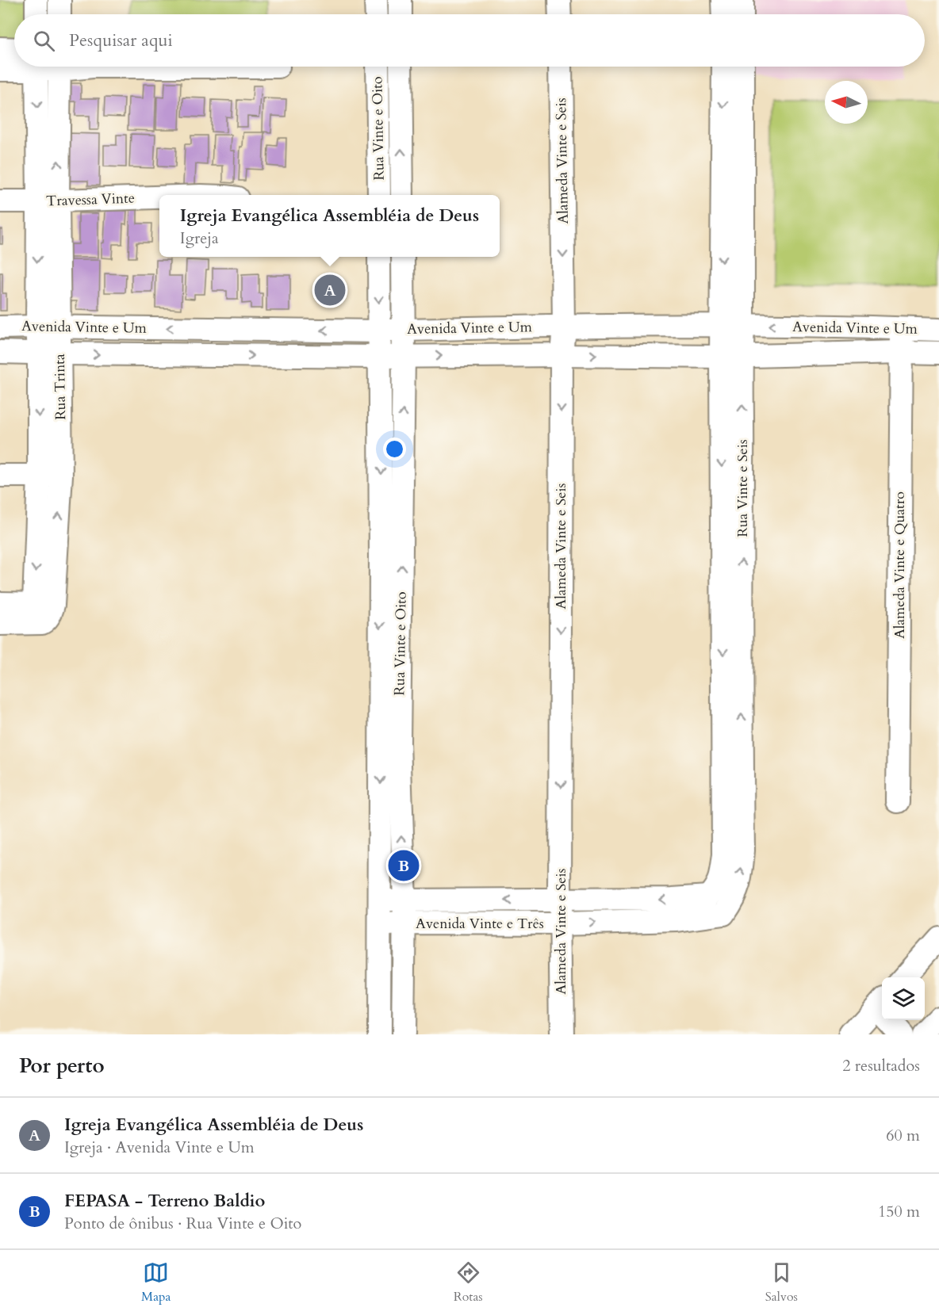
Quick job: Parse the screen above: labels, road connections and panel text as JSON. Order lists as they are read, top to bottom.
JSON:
{
  "streets": {
    "street": [
      "Rua Vinte e Oito",
      "Alameda Vinte e Seis",
      "Travessa Vinte",
      "Avenida Vinte e Um",
      "Rua Trinta",
      "Rua Vinte e Seis",
      "Alameda Vinte e Quatro",
      "Avenida Vinte e Três"
    ]
  },
  "crossings": [
    ["Rua Vinte e Oito", "Avenida Vinte e Um"],
    ["Rua Vinte e Oito", "Avenida Vinte e Três"],
    ["Alameda Vinte e Seis", "Avenida Vinte e Um"],
    ["Alameda Vinte e Seis", "Avenida Vinte e Três"],
    ["Travessa Vinte", "Rua Trinta"],
    ["Avenida Vinte e Um", "Rua Trinta"],
    ["Avenida Vinte e Um", "Rua Vinte e Seis"],
    ["Avenida Vinte e Um", "Alameda Vinte e Quatro"],
    ["Rua Vinte e Seis", "Avenida Vinte e Três"]
  ],
  "one_way": ["Alameda Vinte e Seis"],
  "north": "left",
  "page": {
    "search": "Pesquisar aqui",
    "popup": ["Igreja Evangélica Assembléia de Deus", "Igreja"],
    "pins": ["A", "B"],
    "heading": ["Por perto", "2 resultados"],
    "list": [
      {
        "mark": "A",
        "name": "Igreja Evangélica Assembléia de Deus",
        "note": "Igreja · Avenida Vinte e Um",
        "value": "60 m"
      },
      {
        "mark": "B",
        "name": "FEPASA - Terreno Baldio",
        "note": "Ponto de ônibus · Rua Vinte e Oito",
        "value": "150 m"
      }
    ],
    "nav": ["Mapa", "Rotas", "Salvos"]
  }
}
